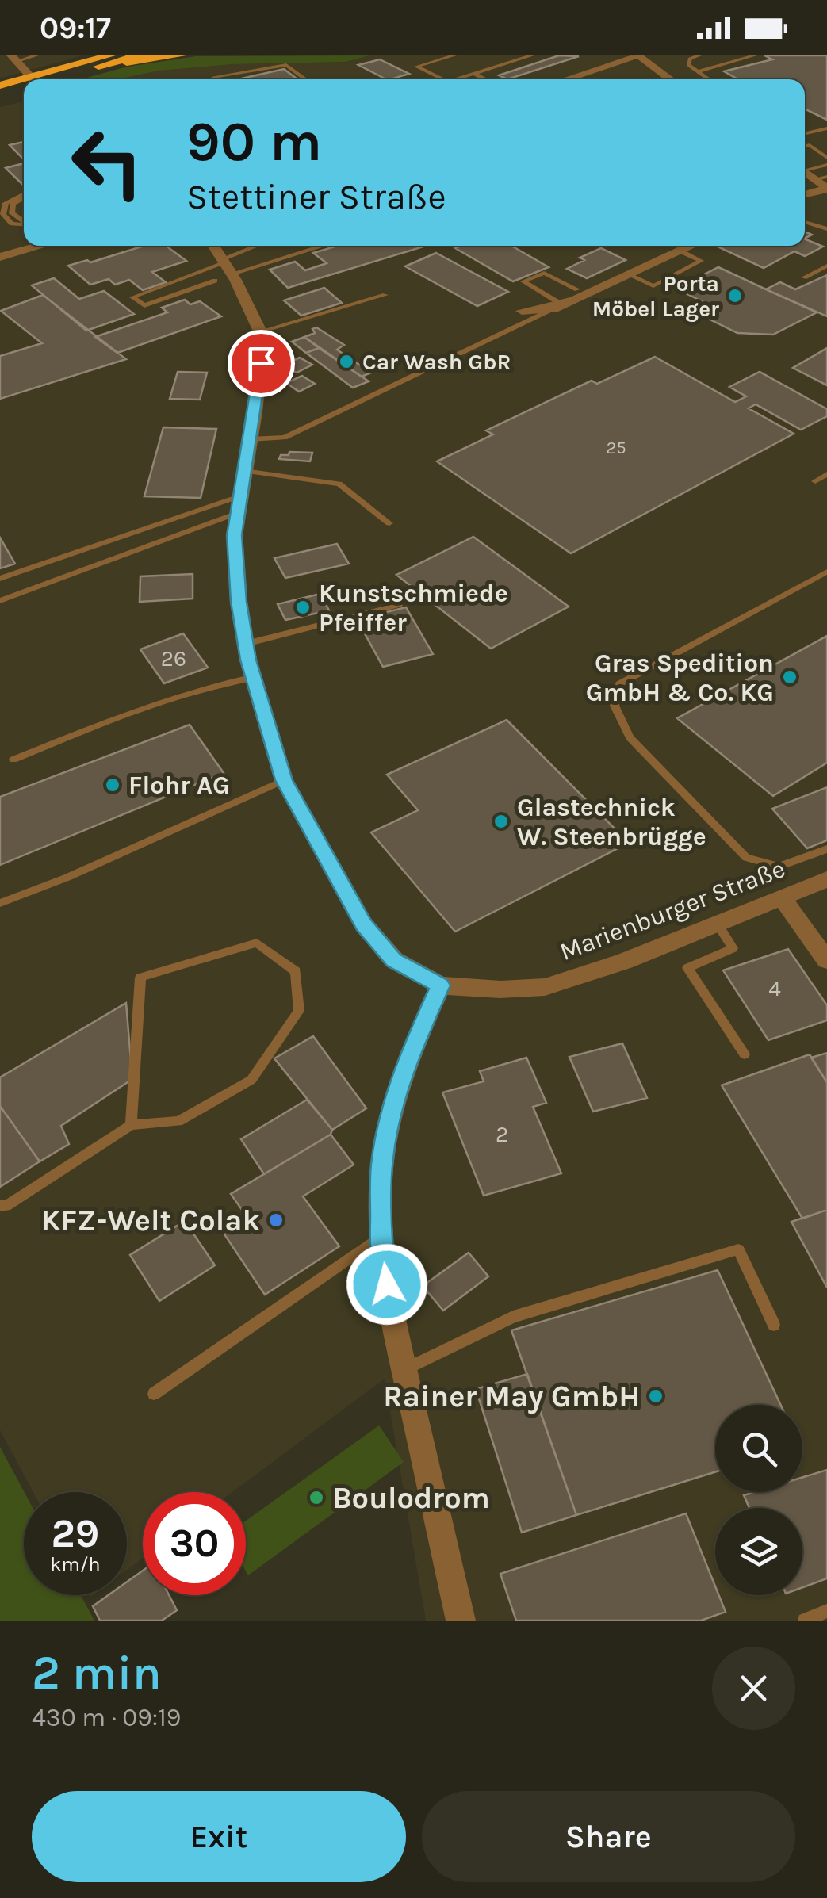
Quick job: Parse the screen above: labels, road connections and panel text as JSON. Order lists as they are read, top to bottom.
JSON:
{
  "streets": {
    "street": ["Marienburger Straße"]
  },
  "places": [
    "Porta Möbel Lager",
    "Car Wash GbR",
    "Kunstschmiede Pfeiffer",
    "Gras Spedition GmbH & Co. KG",
    "Flohr AG",
    "Glastechnick W. Steenbrügge",
    "KFZ-Welt Colak",
    "Rainer May GmbH",
    "Boulodrom"
  ],
  "house_numbers": [
    "25",
    "26",
    "4",
    "2"
  ],
  "page": {
    "status": "09:17",
    "turn": ["90 m", "Stettiner Straße"],
    "speed": "29 km/h",
    "limit": "30",
    "heading": ["2 min", "430 m · 09:19"],
    "buttons": ["Exit", "Share"]
  }
}
